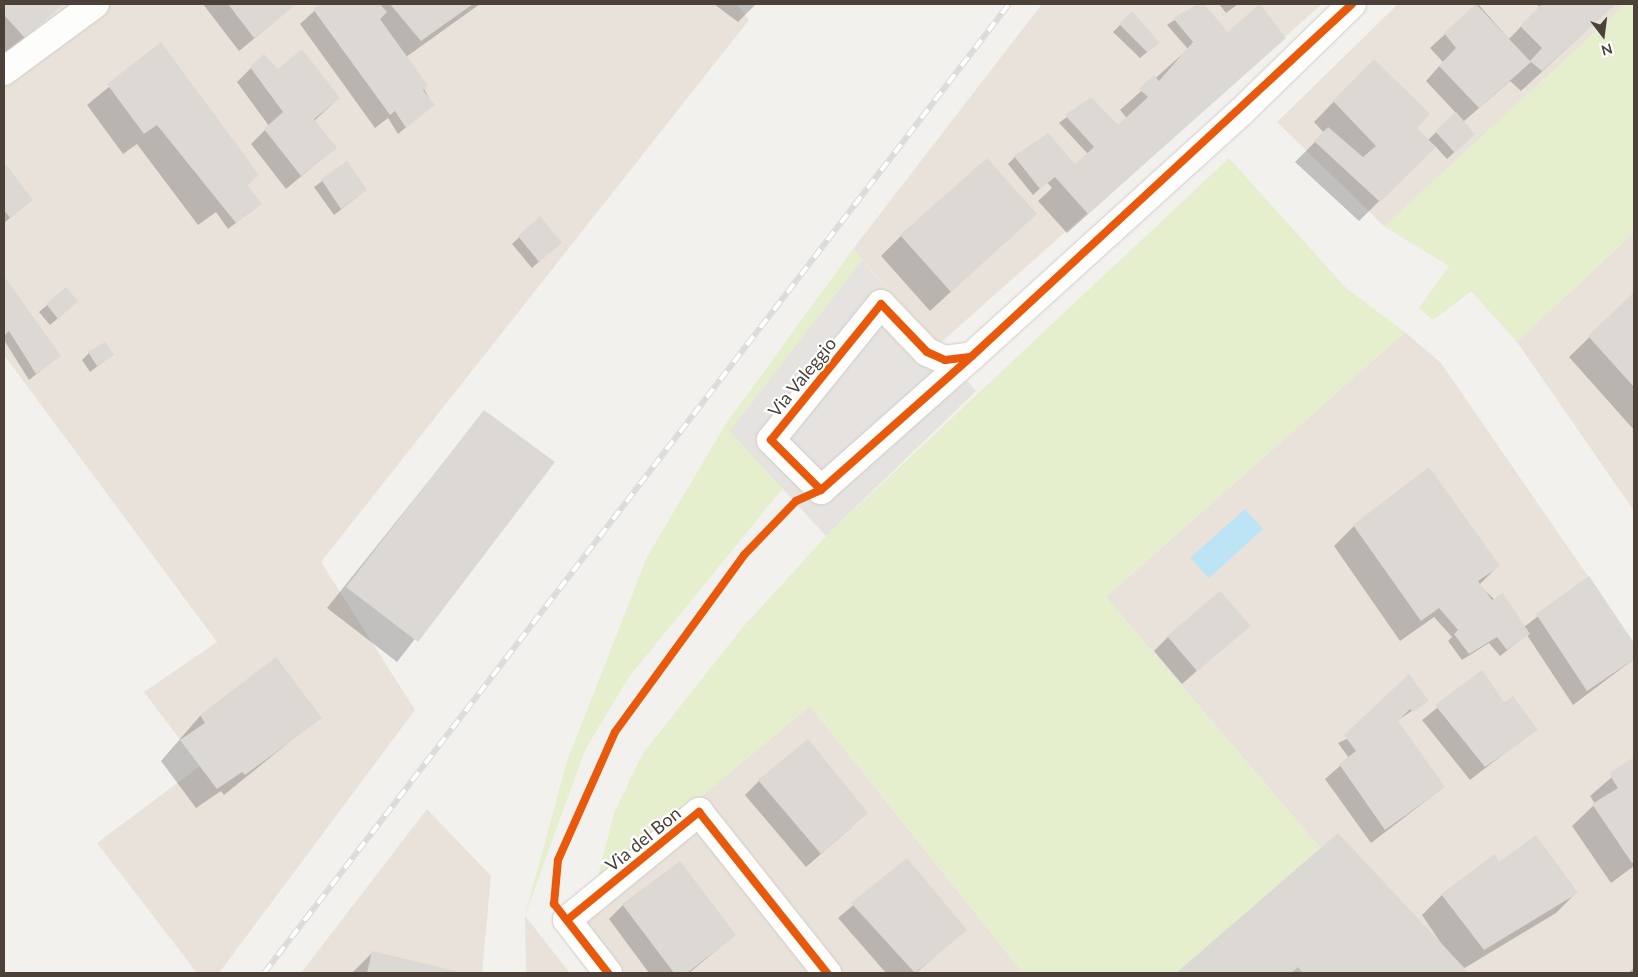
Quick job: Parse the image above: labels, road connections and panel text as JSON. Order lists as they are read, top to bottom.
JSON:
{
  "streets": {
    "street": ["Via Valeggio", "Via del Bon"]
  },
  "north": "bottom"
}
